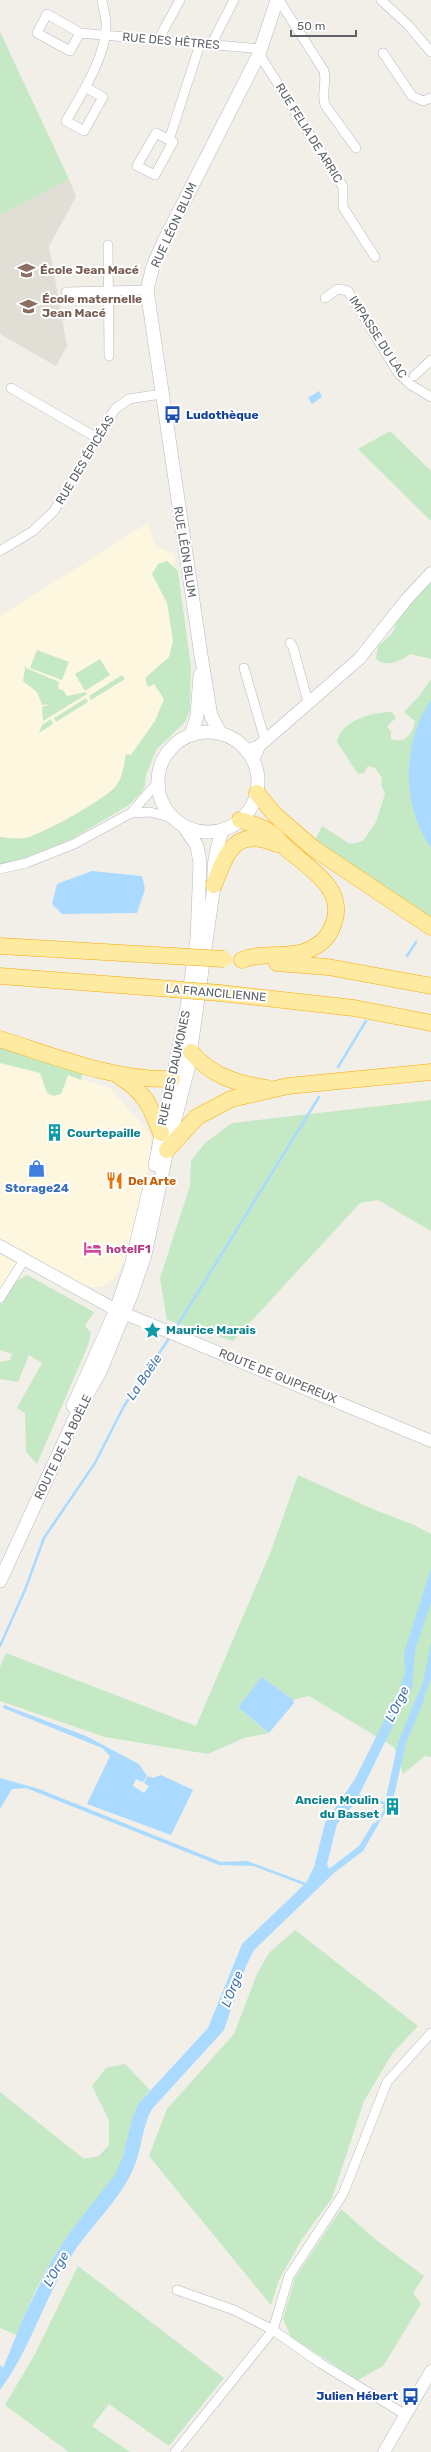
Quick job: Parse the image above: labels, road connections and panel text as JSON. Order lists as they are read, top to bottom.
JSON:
{
  "streets": {
    "highway": ["LA FRANCILIENNE"],
    "main road": ["RUE LÉON BLUM", "RUE DES DAUMONES", "ROUTE DE LA BOËLE"],
    "street": [
      "RUE DES HÊTRES",
      "RUE FELIA DE ARRIC",
      "IMPASSE DU LAC",
      "RUE DES ÉPICÉAS",
      "ROUTE DE GUIPEREUX"
    ]
  },
  "crossings": [
    ["RUE DES HÊTRES", "RUE FELIA DE ARRIC"],
    ["RUE DES HÊTRES", "RUE LÉON BLUM"],
    ["RUE FELIA DE ARRIC", "RUE LÉON BLUM"],
    ["RUE LÉON BLUM", "RUE DES ÉPICÉAS"],
    ["RUE LÉON BLUM", "RUE DES DAUMONES"],
    ["RUE DES DAUMONES", "ROUTE DE GUIPEREUX"],
    ["RUE DES DAUMONES", "ROUTE DE LA BOËLE"],
    ["ROUTE DE GUIPEREUX", "ROUTE DE LA BOËLE"]
  ],
  "water": ["La Boële", "L'Orge"],
  "places": {
    "school or university": ["École Jean Macé", "École maternelle Jean Macé"],
    "bus stop": ["Ludothèque", "Julien Hébert"],
    "building": ["Courtepaille", "Ancien Moulin du Basset"],
    "shop": ["Storage24"],
    "restaurant": ["Del Arte"],
    "hotel": ["hotelF1"],
    "place": ["Maurice Marais"]
  },
  "scale_bar": "50 m"
}
